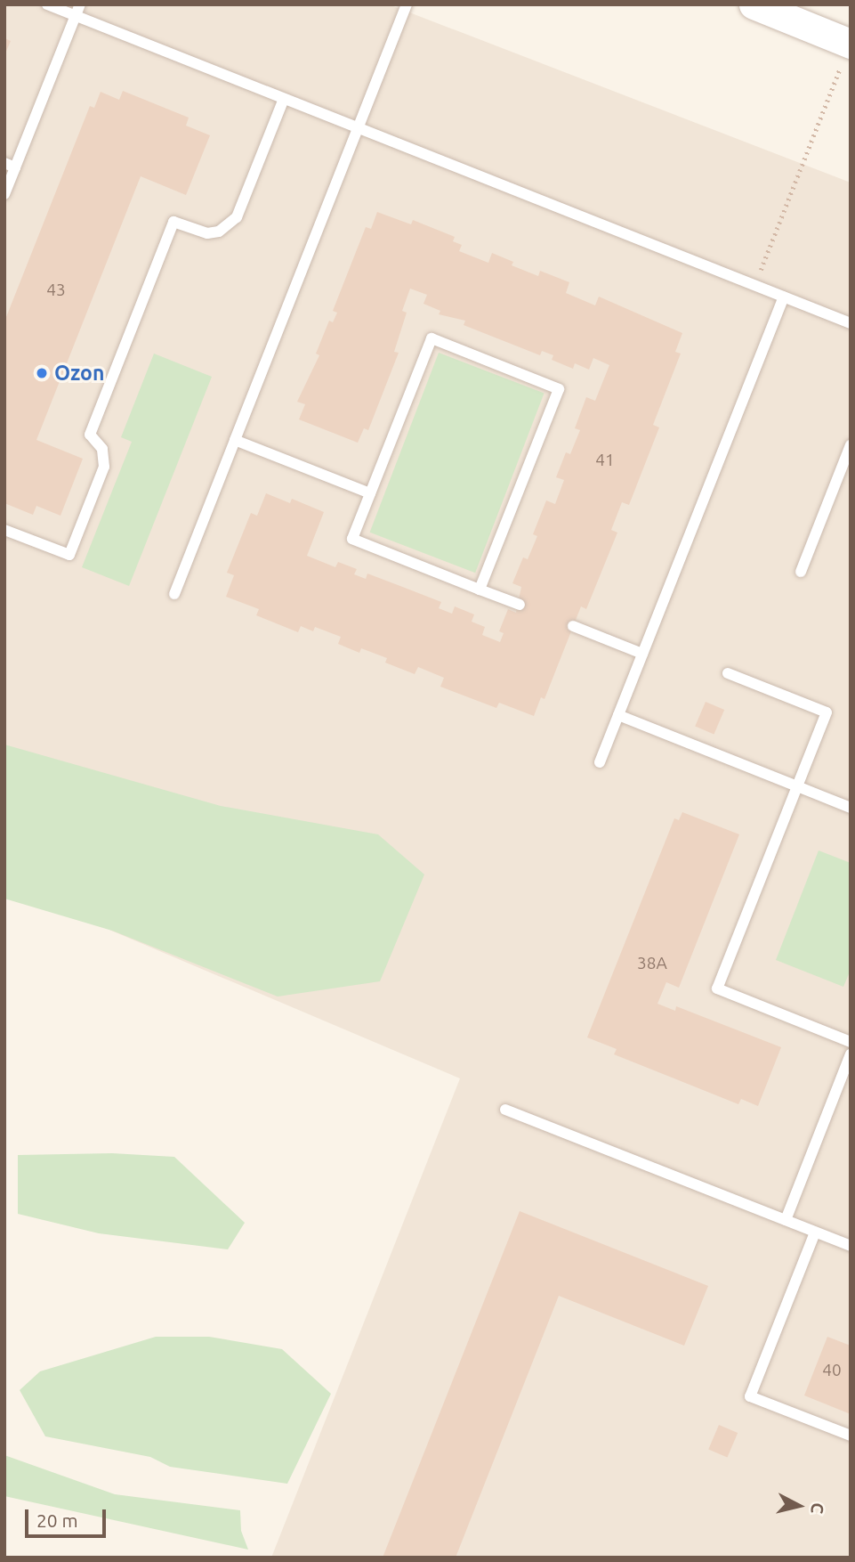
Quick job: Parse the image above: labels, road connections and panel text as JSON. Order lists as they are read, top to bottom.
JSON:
{
  "places": ["Ozon"],
  "house_numbers": [
    "43",
    "41",
    "38А",
    "40"
  ],
  "scale_bar": "20 m",
  "north": "right"
}
